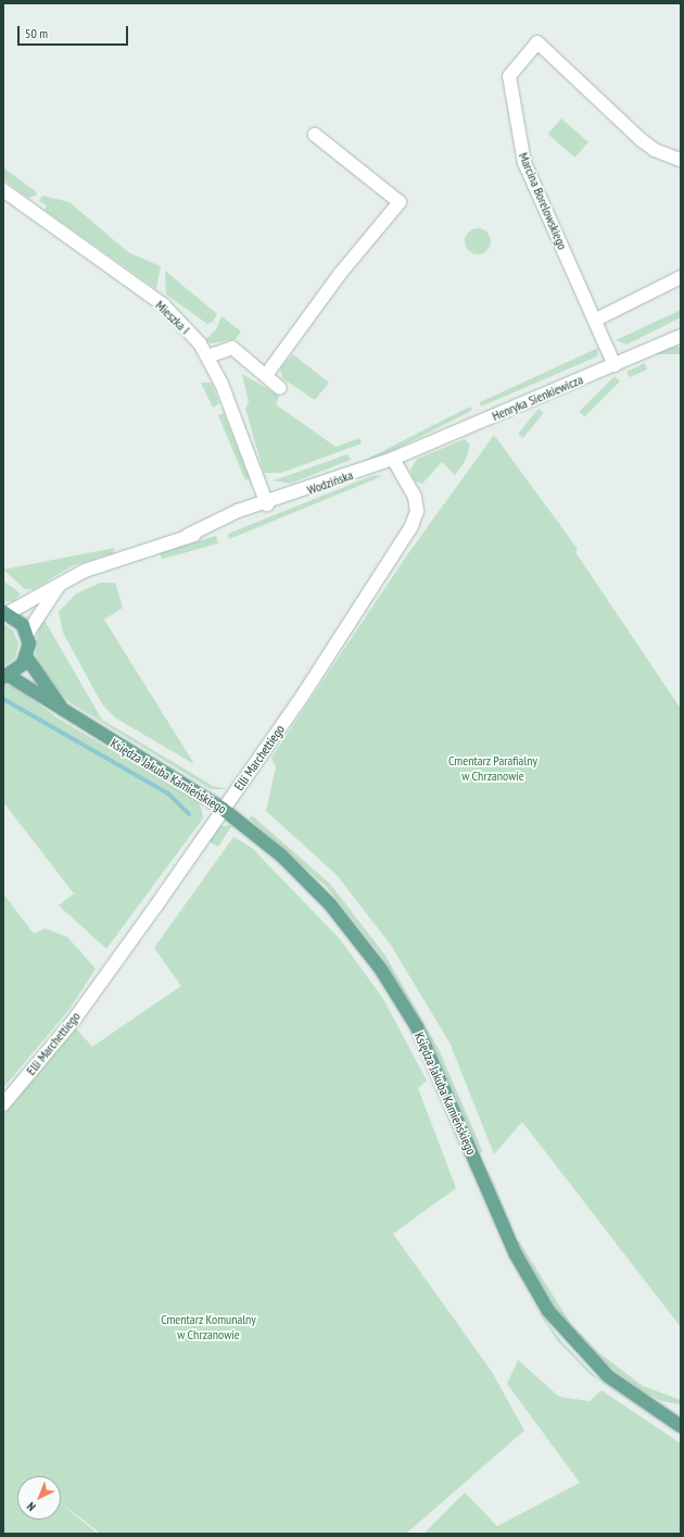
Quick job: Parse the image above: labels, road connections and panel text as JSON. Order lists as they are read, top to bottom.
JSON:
{
  "streets": {
    "main road": ["Księdza Jakuba Kamieńskiego"],
    "street": [
      "Marcina Borelowskiego",
      "Mieszka I",
      "Henryka Sienkiewicza",
      "Wodzińska",
      "Elli Marchettiego"
    ]
  },
  "crossings": [
    ["Marcina Borelowskiego", "Henryka Sienkiewicza"],
    ["Mieszka I", "Wodzińska"],
    ["Henryka Sienkiewicza", "Wodzińska"],
    ["Henryka Sienkiewicza", "Elli Marchettiego"],
    ["Wodzińska", "Elli Marchettiego"],
    ["Elli Marchettiego", "Księdza Jakuba Kamieńskiego"]
  ],
  "parks": ["Cmentarz Parafialny w Chrzanowie", "Cmentarz Komunalny w Chrzanowie"],
  "scale_bar": "50 m",
  "north": "bottom left"
}
